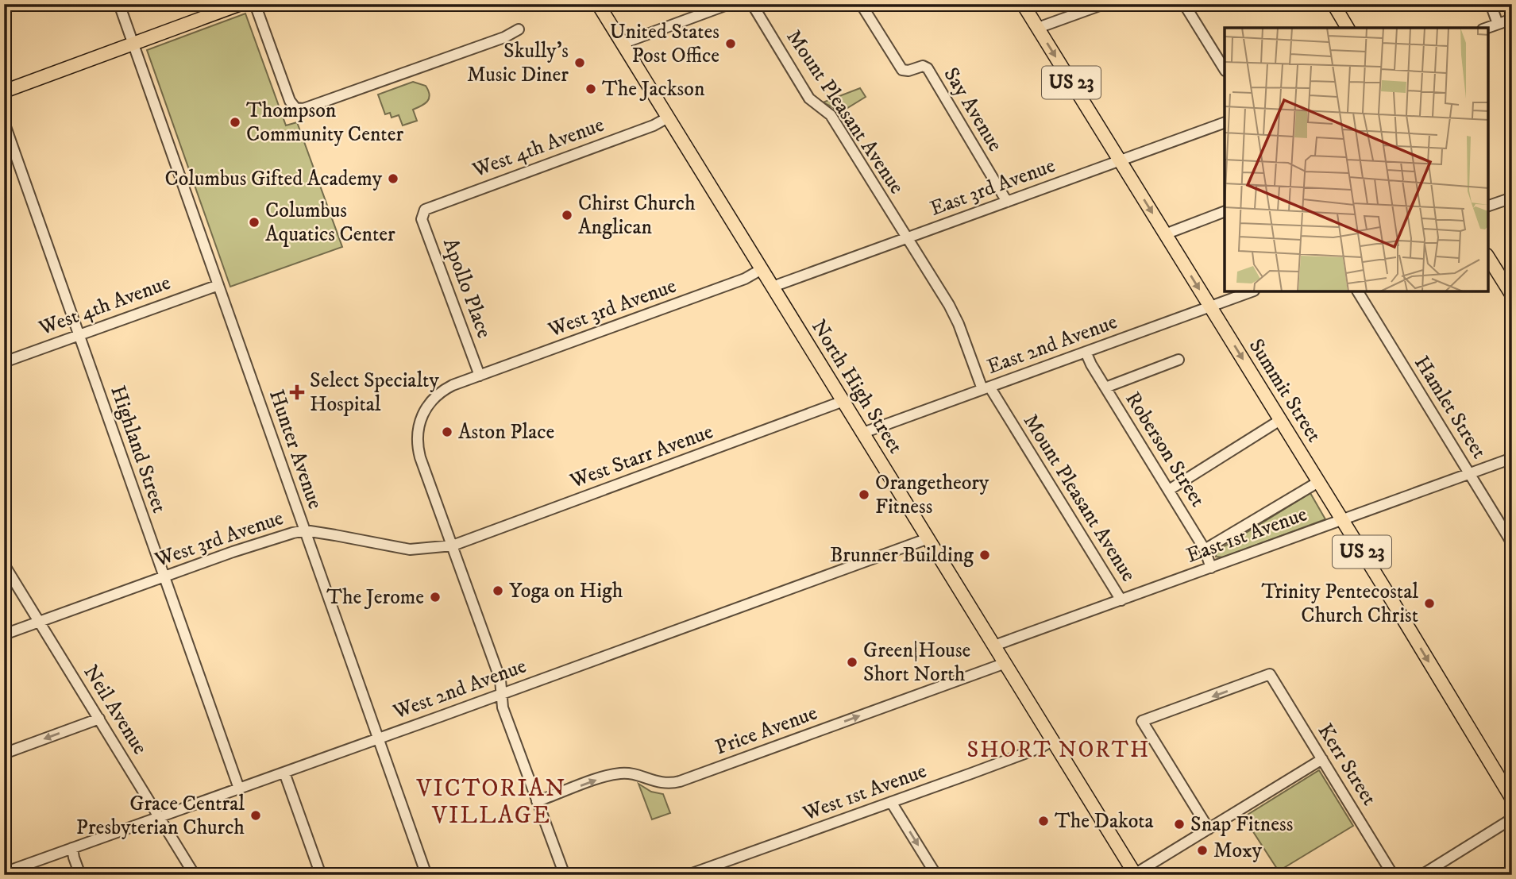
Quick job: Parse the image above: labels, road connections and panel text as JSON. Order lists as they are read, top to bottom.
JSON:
{
  "streets": {
    "main road": ["US 23", "North High Street", "Summit Street"],
    "street": [
      "Say Avenue",
      "Mount Pleasant Avenue",
      "West 4th Avenue",
      "East 3rd Avenue",
      "Apollo Place",
      "West 3rd Avenue",
      "East 2nd Avenue",
      "Hamlet Street",
      "Highland Street",
      "Hunter Avenue",
      "Roberson Street",
      "West Starr Avenue",
      "East 1st Avenue",
      "West 2nd Avenue",
      "Neil Avenue",
      "Price Avenue",
      "Kerr Street",
      "West 1st Avenue"
    ]
  },
  "crossings": [
    ["Say Avenue", "East 3rd Avenue"],
    ["Mount Pleasant Avenue", "East 3rd Avenue"],
    ["Mount Pleasant Avenue", "East 2nd Avenue"],
    ["Mount Pleasant Avenue", "East 1st Avenue"],
    ["West 4th Avenue", "Apollo Place"],
    ["West 4th Avenue", "North High Street"],
    ["West 4th Avenue", "Highland Street"],
    ["West 4th Avenue", "Hunter Avenue"],
    ["East 3rd Avenue", "North High Street"],
    ["East 3rd Avenue", "Summit Street"],
    ["Apollo Place", "West 3rd Avenue"],
    ["West 3rd Avenue", "North High Street"],
    ["West 3rd Avenue", "Highland Street"],
    ["West 3rd Avenue", "Hunter Avenue"],
    ["West 3rd Avenue", "West Starr Avenue"],
    ["West 3rd Avenue", "Neil Avenue"],
    ["East 2nd Avenue", "North High Street"],
    ["East 2nd Avenue", "Summit Street"],
    ["East 2nd Avenue", "Roberson Street"],
    ["North High Street", "West Starr Avenue"],
    ["North High Street", "East 1st Avenue"],
    ["North High Street", "West 2nd Avenue"],
    ["North High Street", "Price Avenue"],
    ["North High Street", "West 1st Avenue"],
    ["Summit Street", "East 1st Avenue"],
    ["Hamlet Street", "East 1st Avenue"],
    ["Highland Street", "West 2nd Avenue"],
    ["Hunter Avenue", "West 2nd Avenue"],
    ["Roberson Street", "East 1st Avenue"],
    ["West 2nd Avenue", "Neil Avenue"]
  ],
  "one_way": ["Summit Street", "Price Avenue"],
  "districts": ["SHORT NORTH", "VICTORIAN VILLAGE"],
  "places": {
    "other": [
      "United States Post Office",
      "Skully's Music Diner",
      "The Jackson",
      "Thompson Community Center",
      "Columbus Gifted Academy",
      "Chirst Church Anglican",
      "Columbus Aquatics Center",
      "Aston Place",
      "Orangetheory Fitness",
      "Brunner Building",
      "Yoga on High",
      "The Jerome",
      "Trinity Pentecostal Church Christ",
      "Green|House Short North",
      "Grace Central Presbyterian Church",
      "The Dakota",
      "Snap Fitness",
      "Moxy"
    ],
    "health": ["Select Specialty Hospital"]
  }
}
